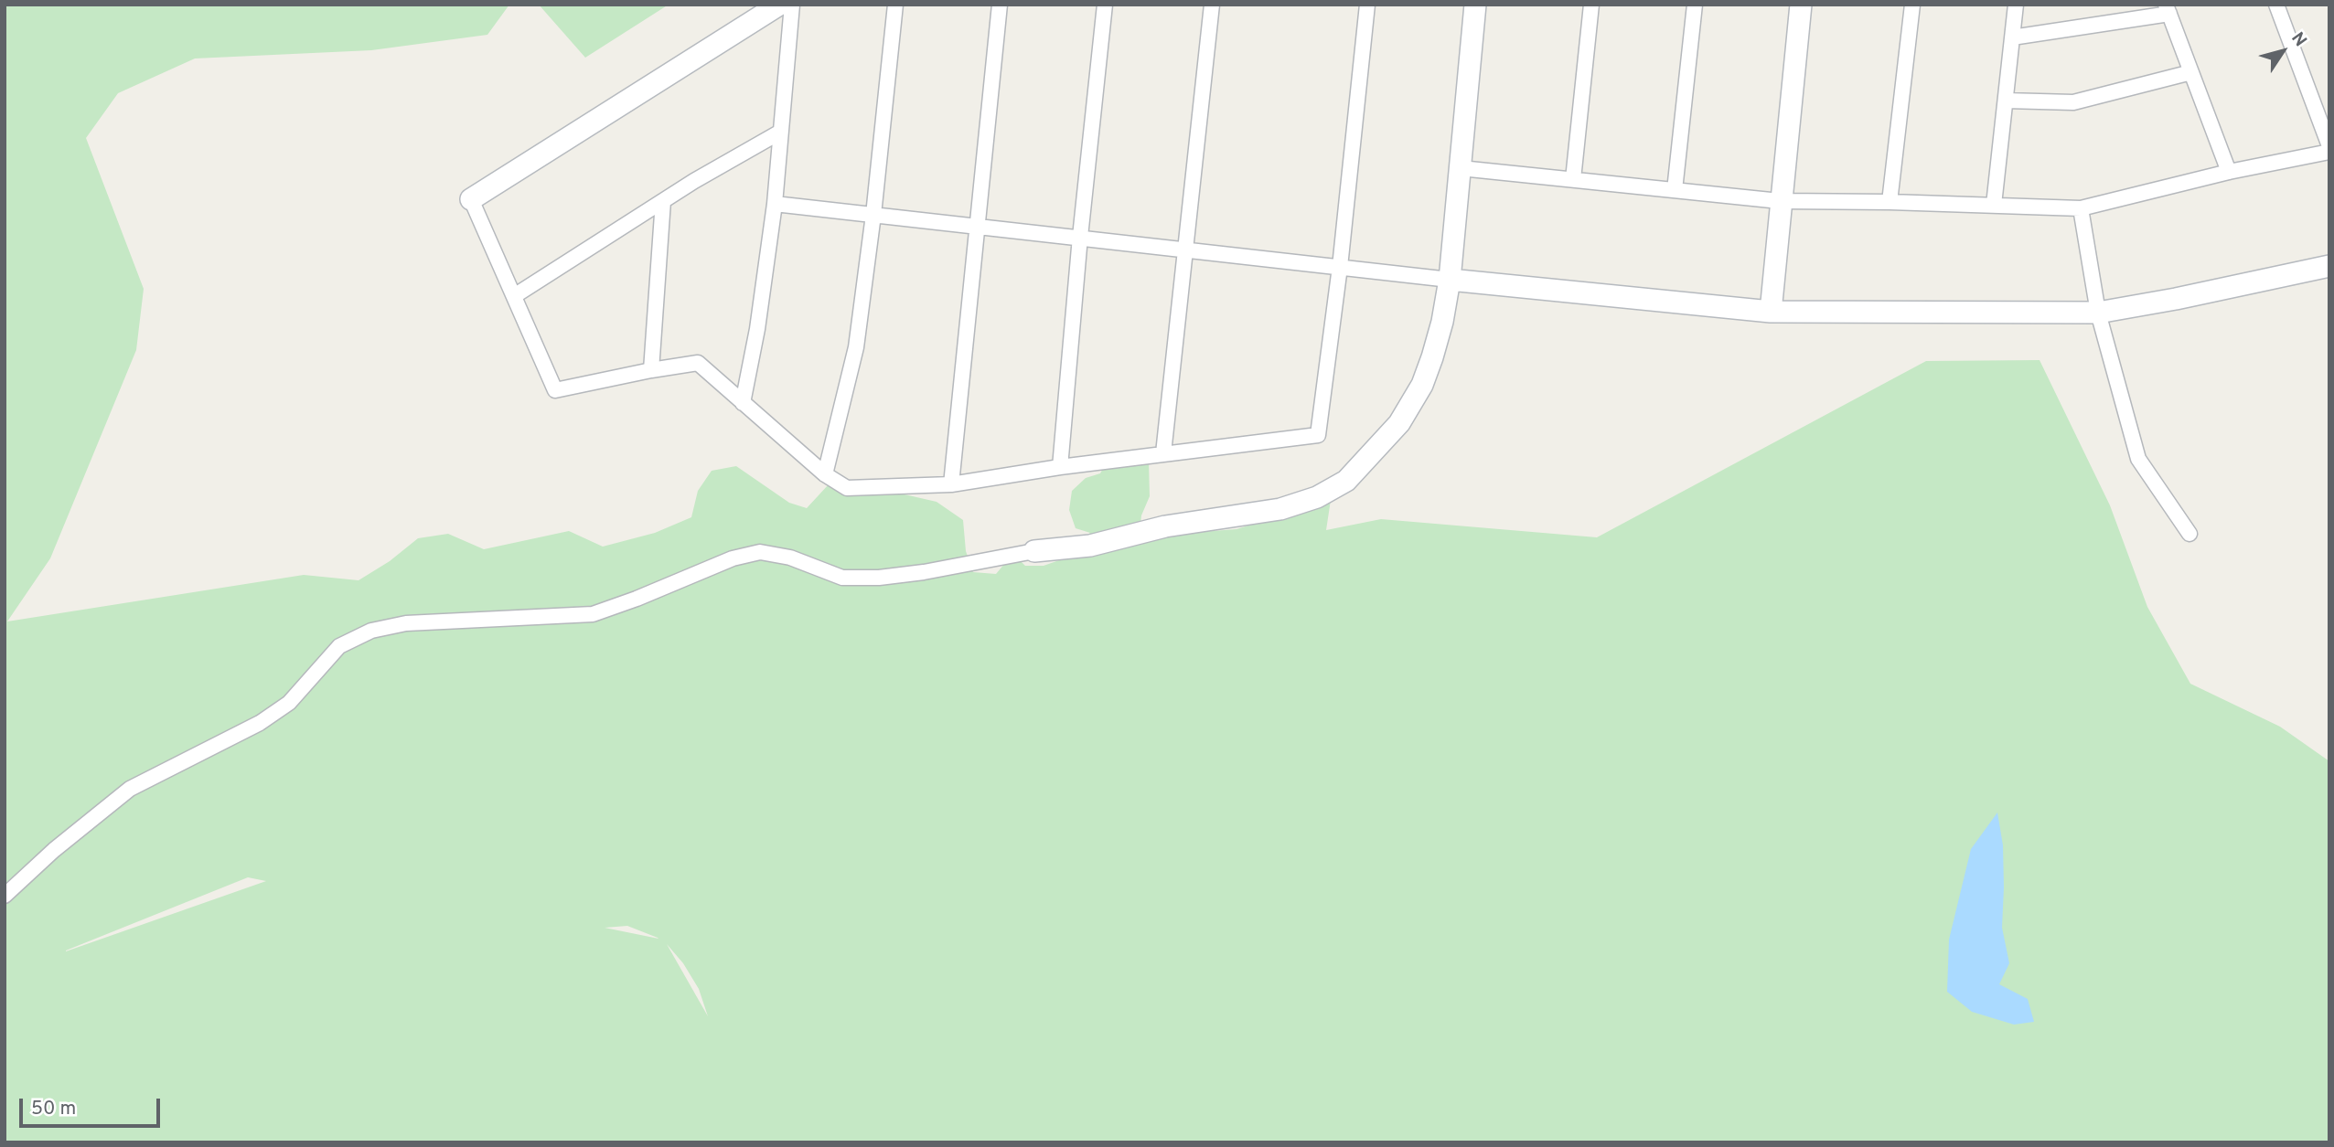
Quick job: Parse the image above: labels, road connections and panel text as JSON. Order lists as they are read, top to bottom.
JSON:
{
  "scale_bar": "50 m",
  "north": "top right"
}
